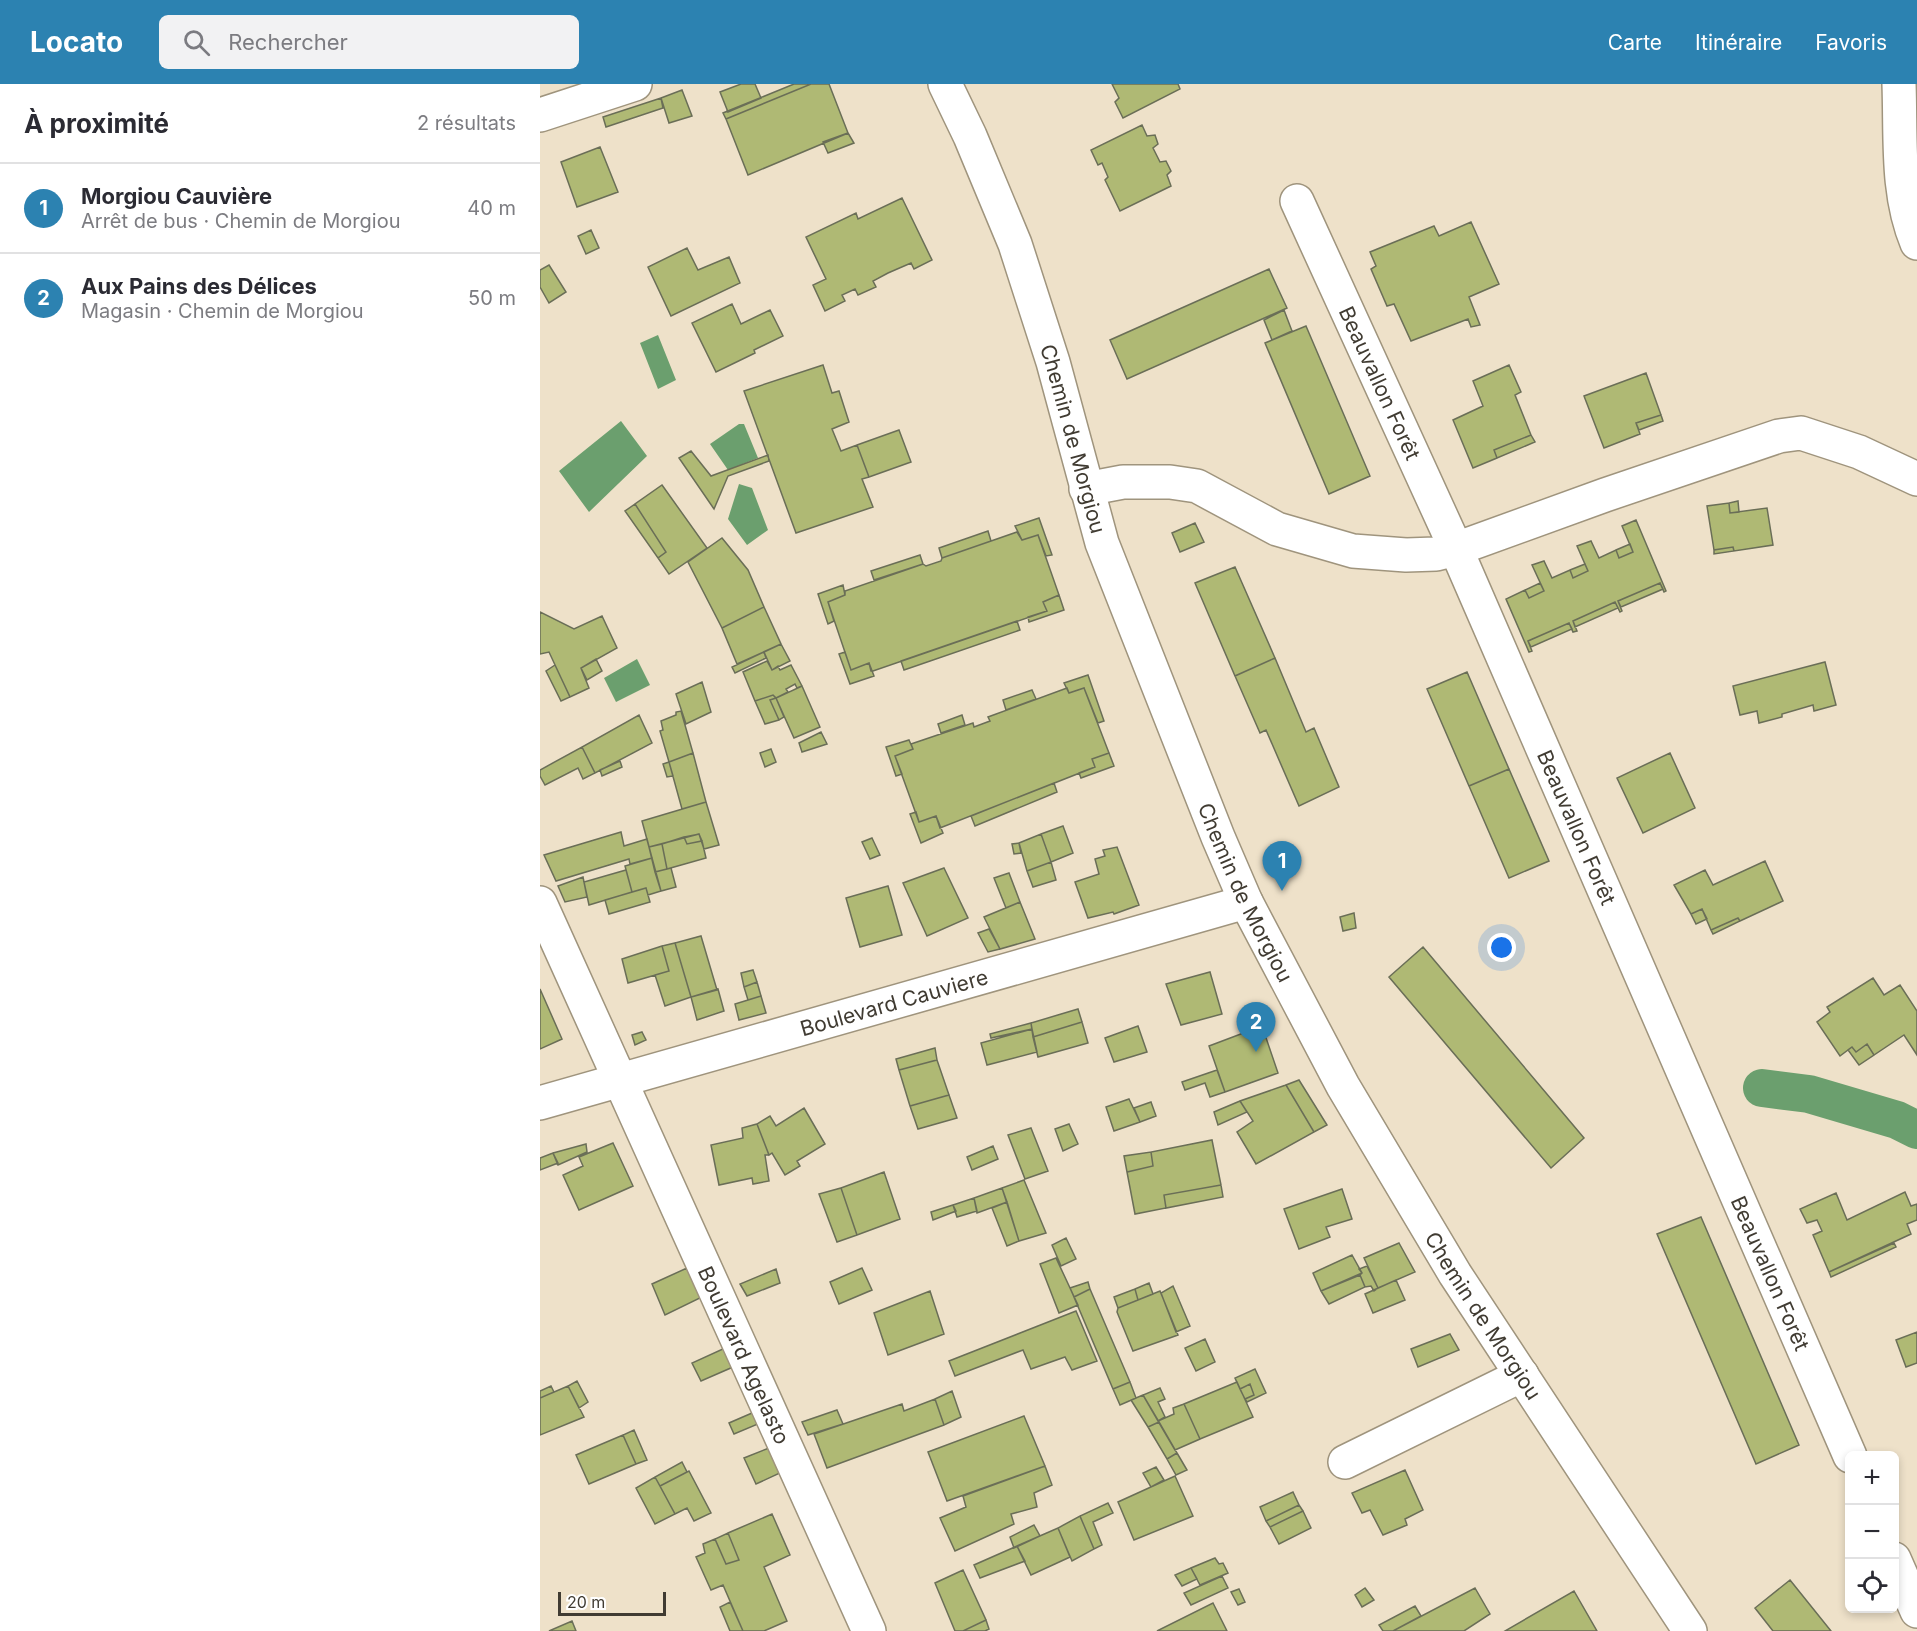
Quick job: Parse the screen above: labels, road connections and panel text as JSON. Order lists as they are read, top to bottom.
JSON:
{
  "streets": {
    "street": [
      "Beauvallon Forêt",
      "Chemin de Morgiou",
      "Boulevard Cauviere",
      "Boulevard Agelasto"
    ]
  },
  "crossings": [
    ["Chemin de Morgiou", "Boulevard Cauviere"],
    ["Boulevard Cauviere", "Boulevard Agelasto"]
  ],
  "scale_bar": "20 m",
  "page": {
    "header": "Locato",
    "search": "Rechercher",
    "nav": ["Carte", "Itinéraire", "Favoris"],
    "heading": ["À proximité", "2 résultats"],
    "list": [
      {
        "mark": "1",
        "name": "Morgiou Cauvière",
        "note": "Arrêt de bus · Chemin de Morgiou",
        "value": "40 m"
      },
      {
        "mark": "2",
        "name": "Aux Pains des Délices",
        "note": "Magasin · Chemin de Morgiou",
        "value": "50 m"
      }
    ],
    "pins": ["1", "2"],
    "map_buttons": ["+", "−"],
    "scale": "20 m"
  }
}
